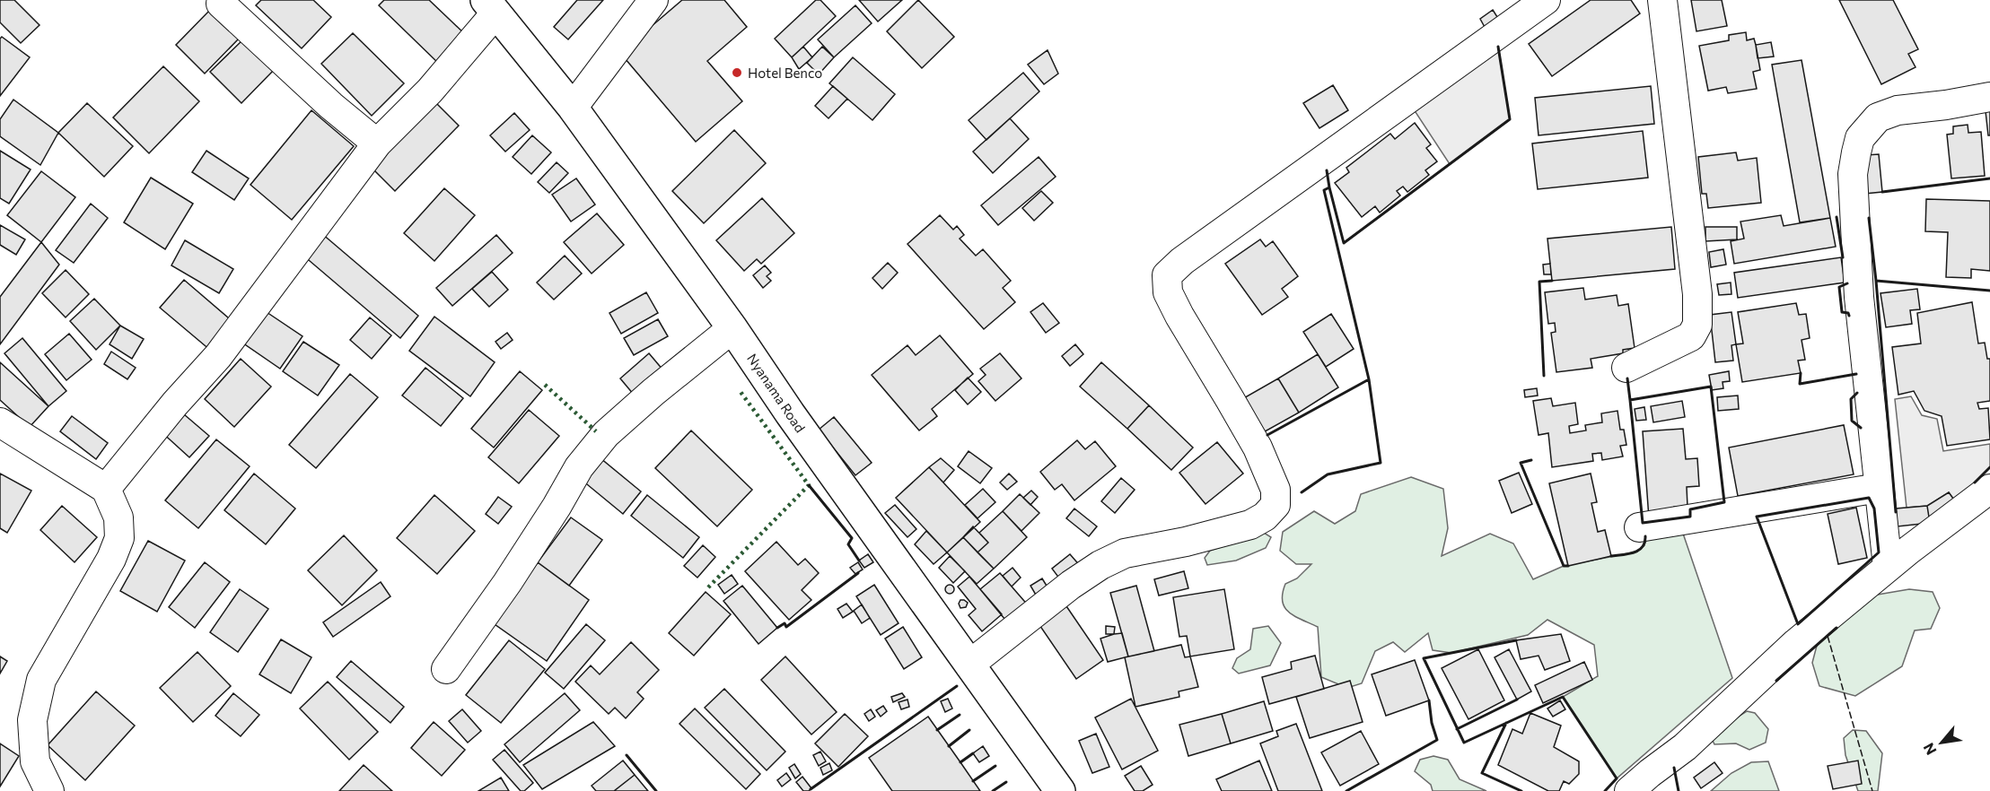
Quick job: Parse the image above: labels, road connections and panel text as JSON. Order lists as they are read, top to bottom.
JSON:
{
  "streets": {
    "street": ["Nyanama Road"]
  },
  "places": ["Hotel Benco"],
  "north": "bottom left"
}
